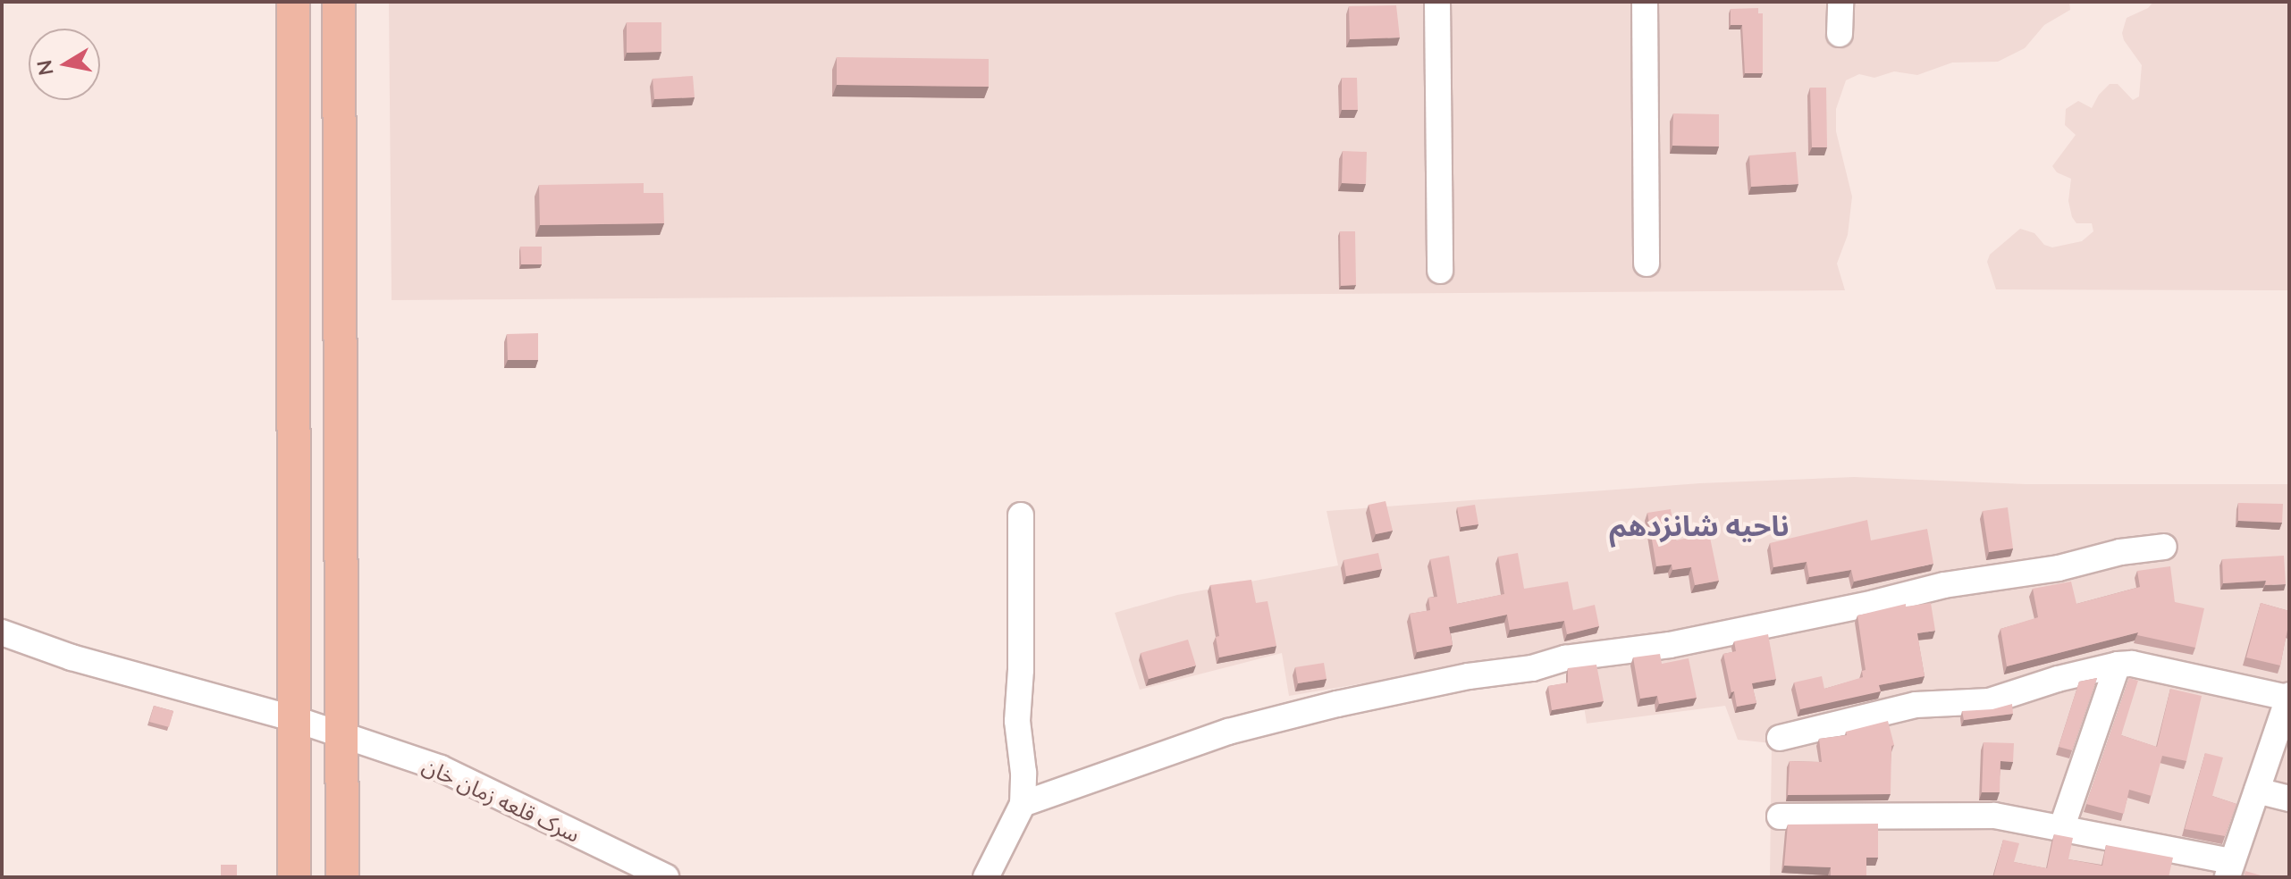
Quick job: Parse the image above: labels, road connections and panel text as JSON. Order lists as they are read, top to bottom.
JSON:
{
  "streets": {
    "street": ["سرک قلعه زمان خان"]
  },
  "districts": ["ناحیه شانزدهم"],
  "north": "left"
}
